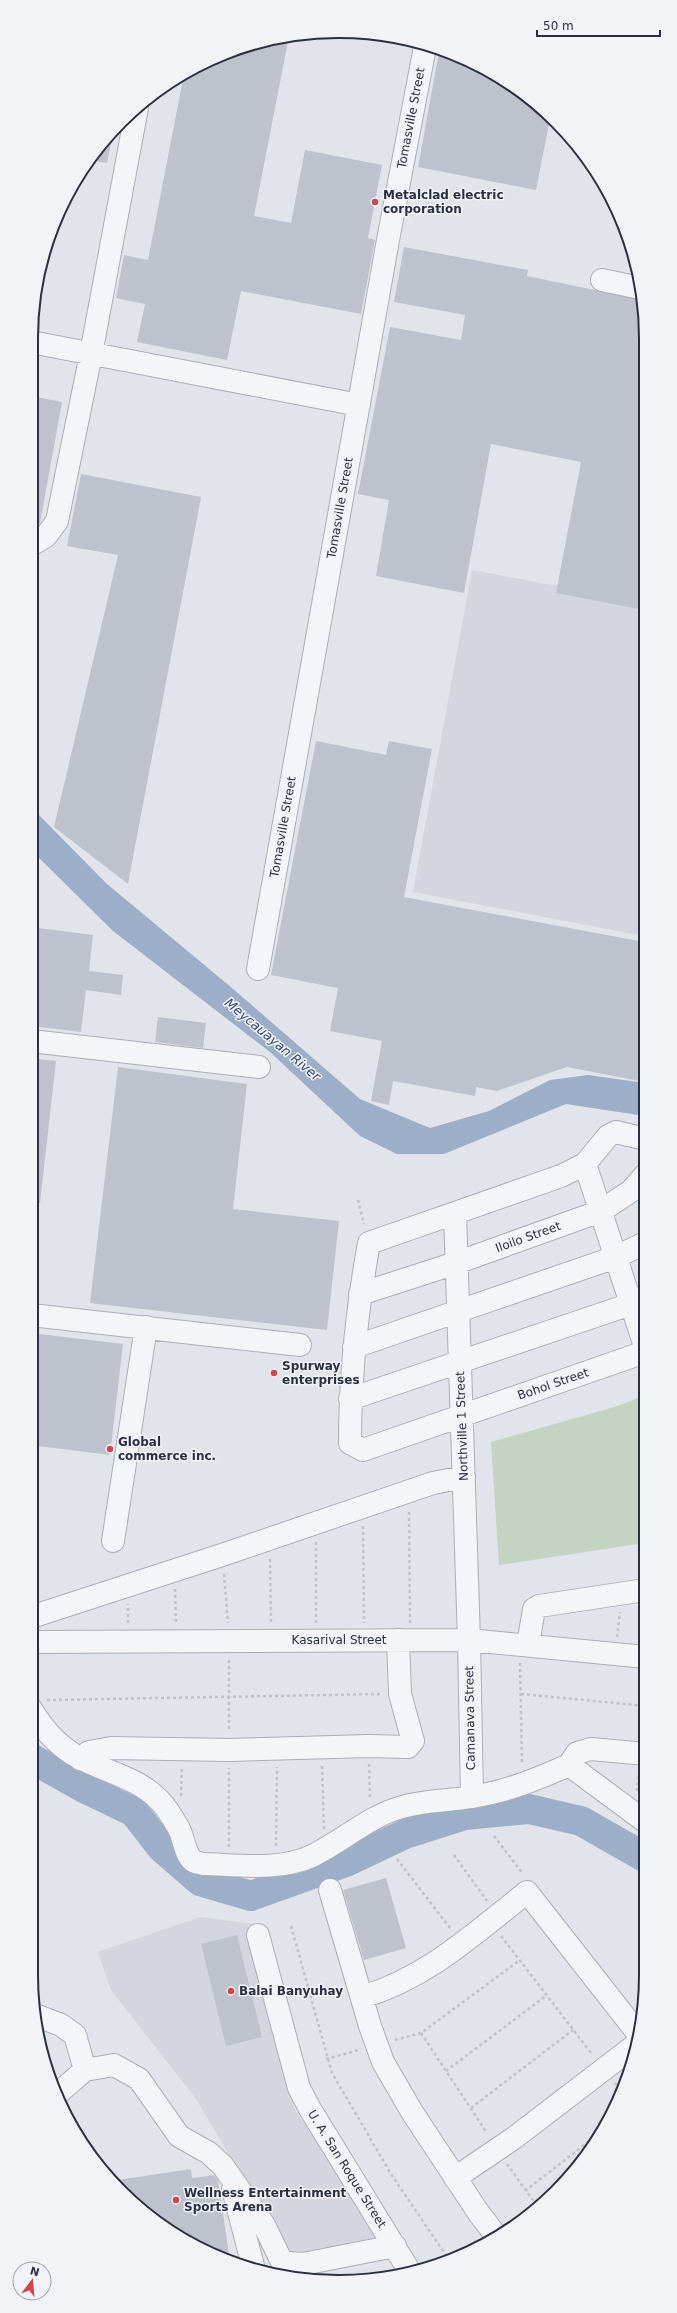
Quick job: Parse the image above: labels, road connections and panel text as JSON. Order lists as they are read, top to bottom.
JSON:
{
  "streets": {
    "street": [
      "Tomasville Street",
      "Iloilo Street",
      "Bohol Street",
      "Northville 1 Street",
      "Kasarival Street",
      "Camanava Street",
      "U. A. San Roque Street"
    ]
  },
  "crossings": [
    ["Iloilo Street", "Northville 1 Street"],
    ["Bohol Street", "Northville 1 Street"],
    ["Northville 1 Street", "Kasarival Street"],
    ["Northville 1 Street", "Camanava Street"],
    ["Kasarival Street", "Camanava Street"]
  ],
  "water": ["Meycauayan River"],
  "places": [
    "Metalclad electric corporation",
    "Spurway enterprises",
    "Global commerce inc.",
    "Balai Banyuhay",
    "Wellness Entertainment Sports Arena"
  ],
  "scale_bar": "50 m",
  "north": "top"
}
